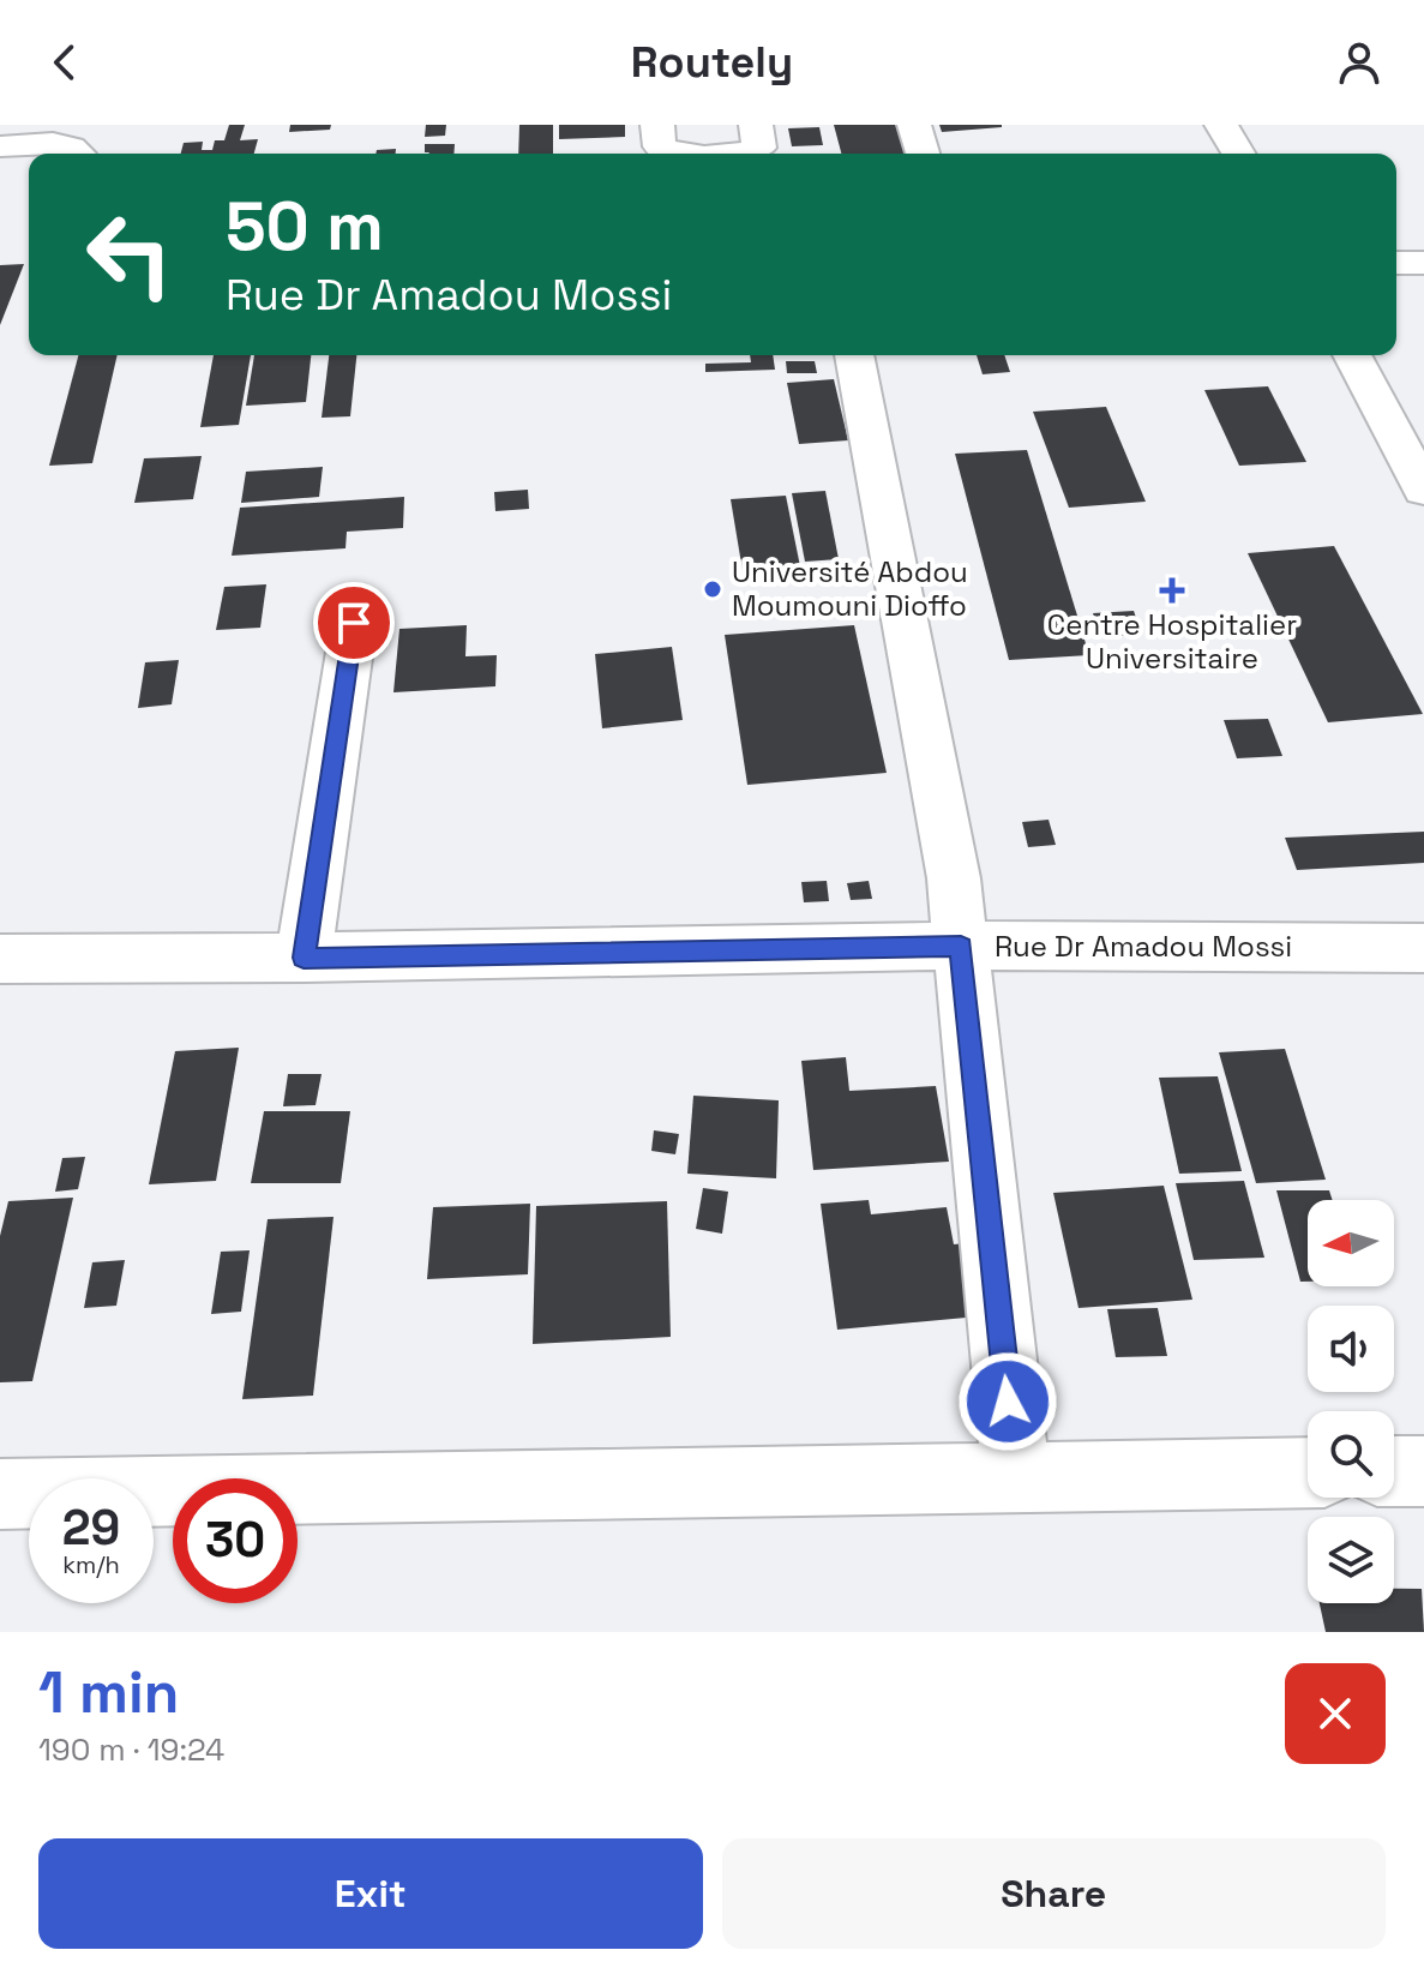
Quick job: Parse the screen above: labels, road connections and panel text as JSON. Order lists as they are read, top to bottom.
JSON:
{
  "streets": {
    "street": ["Rue Dr Amadou Mossi"]
  },
  "places": {
    "other": ["Université Abdou Moumouni Dioffo"],
    "health": ["Centre Hospitalier Universitaire"]
  },
  "north": "left",
  "page": {
    "header": "Routely",
    "turn": ["50 m", "Rue Dr Amadou Mossi"],
    "speed": "29 km/h",
    "limit": "30",
    "heading": ["1 min", "190 m · 19:24"],
    "buttons": ["Exit", "Share"]
  }
}
